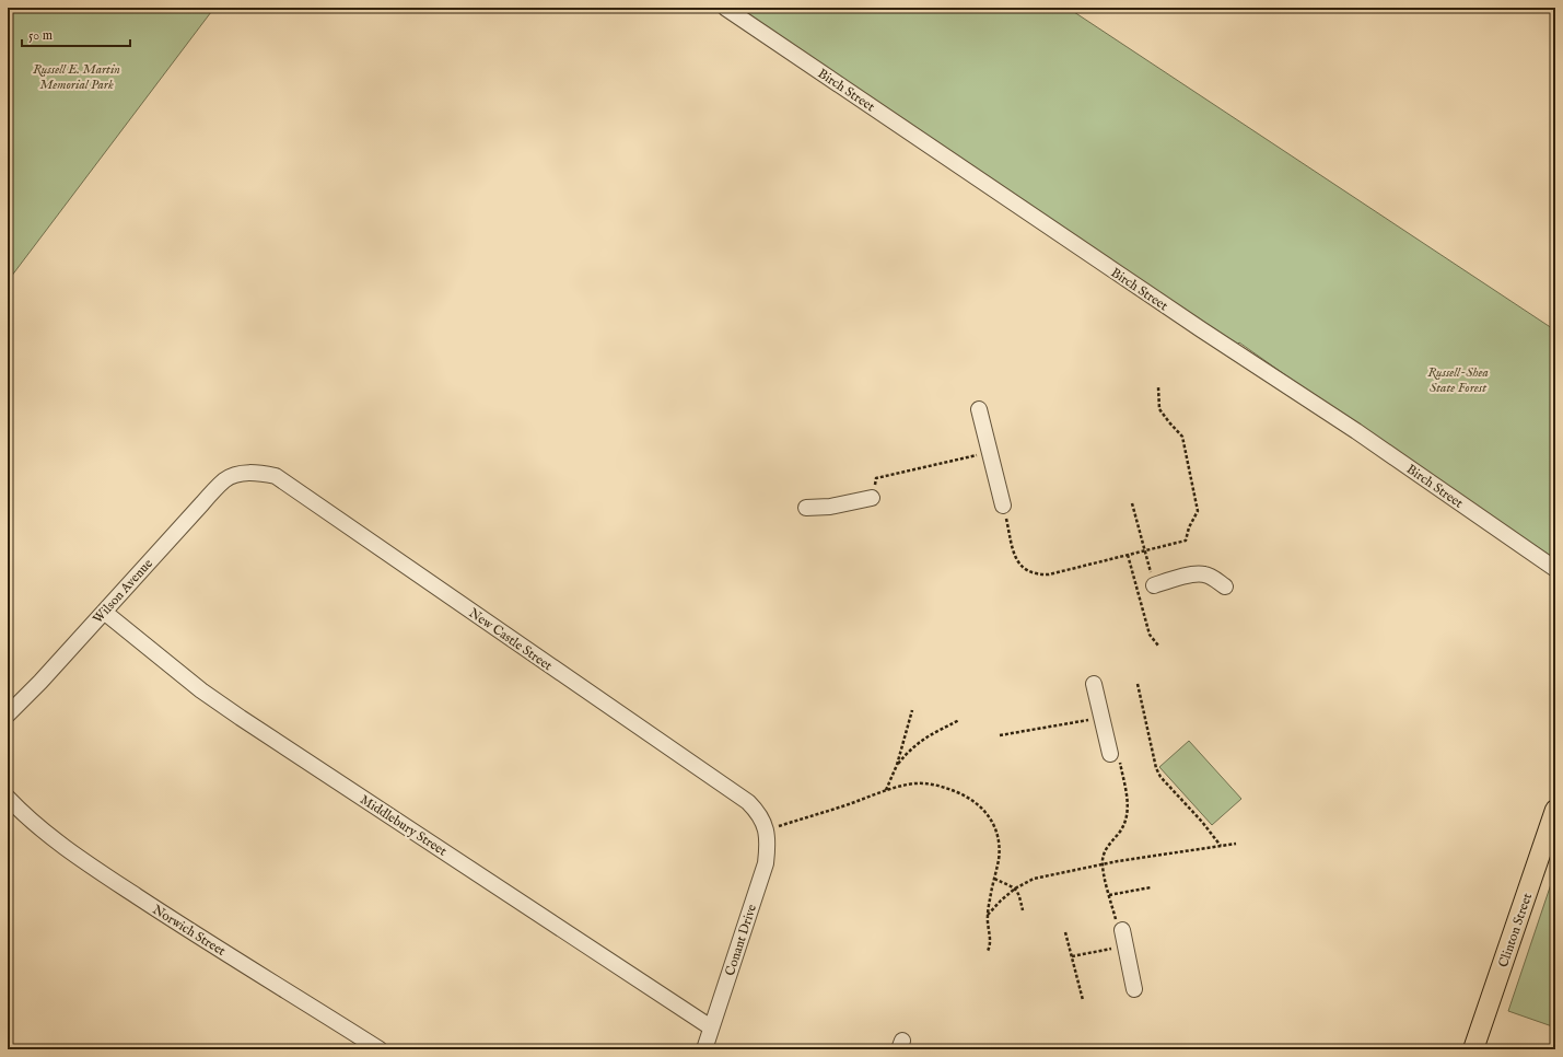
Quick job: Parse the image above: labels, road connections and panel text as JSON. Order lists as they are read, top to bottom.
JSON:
{
  "streets": {
    "main road": ["Clinton Street"],
    "street": [
      "Birch Street",
      "Wilson Avenue",
      "New Castle Street",
      "Middlebury Street",
      "Norwich Street",
      "Conant Drive"
    ]
  },
  "crossings": [
    ["Wilson Avenue", "New Castle Street"],
    ["Wilson Avenue", "Middlebury Street"],
    ["New Castle Street", "Conant Drive"],
    ["Middlebury Street", "Conant Drive"]
  ],
  "parks": ["Russell E. Martin Memorial Park", "Russell-Shea State Forest"],
  "scale_bar": "50 m"
}
